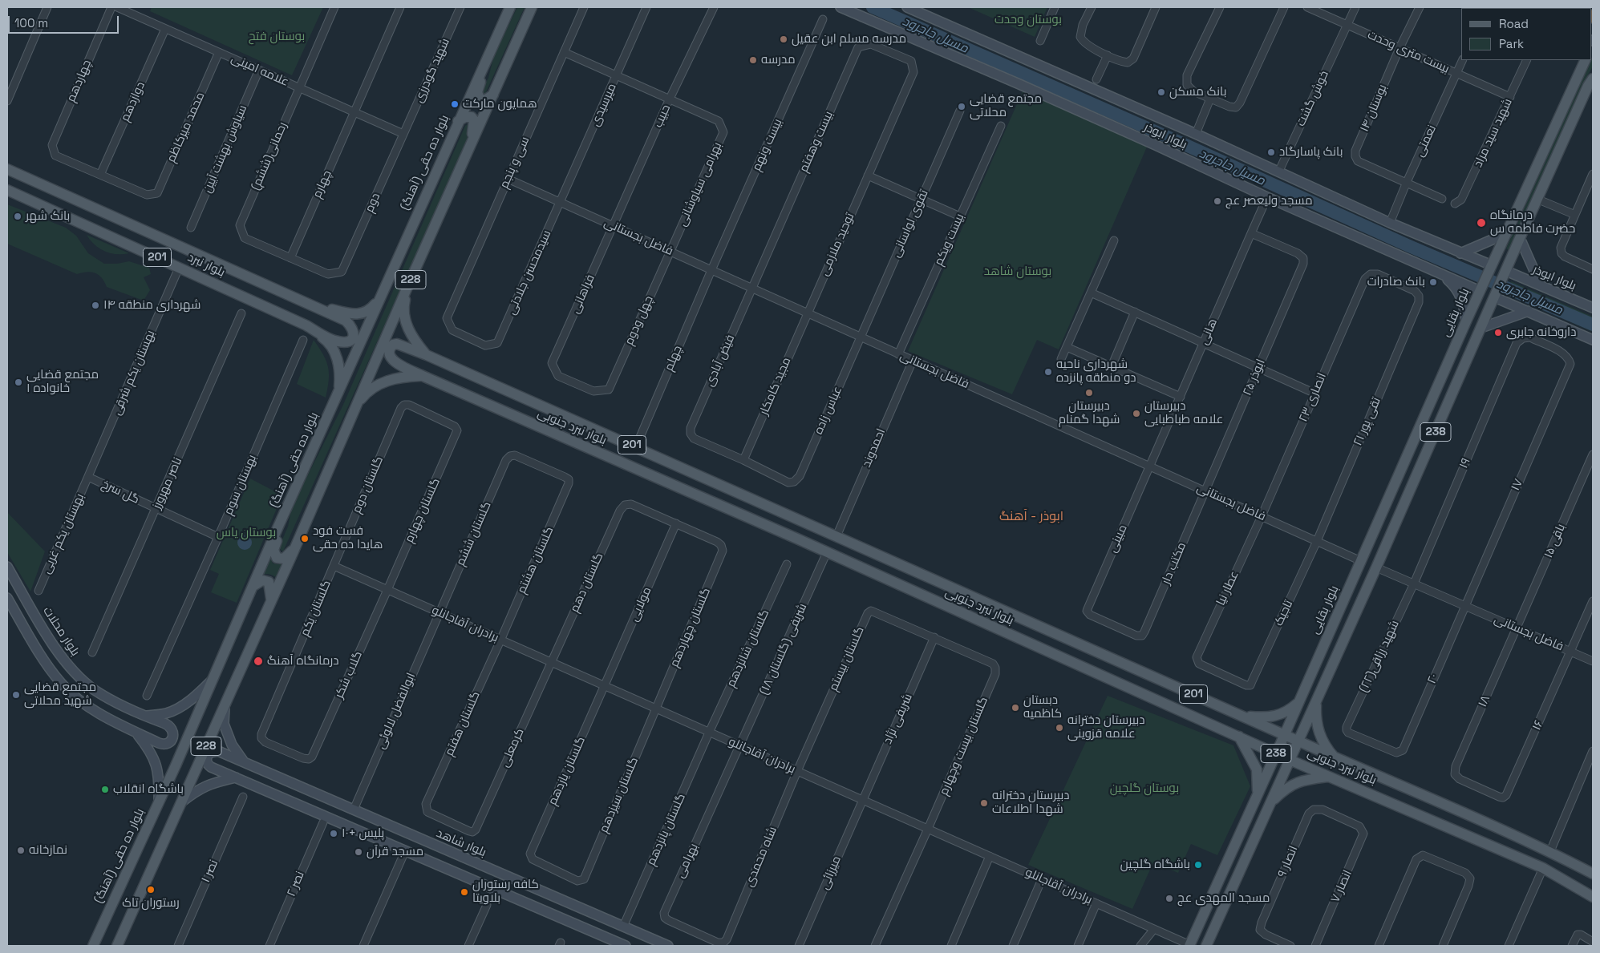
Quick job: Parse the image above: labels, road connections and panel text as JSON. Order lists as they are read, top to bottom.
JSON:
{
  "streets": {
    "main road": [
      "بلوار ابوذر",
      "بلوار ده حقی (آهنگ)",
      "201",
      "بلوار نبرد",
      "228",
      "بلوار بقایی",
      "بلوار نبرد جنوبی",
      "238",
      "بلوار محلات",
      "بلوار شاهد"
    ],
    "street": [
      "بیست متری وحدت",
      "علامه امینی",
      "شهید گودرزی",
      "چهاردهم",
      "خوش گشت",
      "دوازدهم",
      "میرسیدی",
      "بوستان ۱۴",
      "حبیب",
      "محمد میرکاظم",
      "شهید سید مراد",
      "نعمتی",
      "بیست وهفتم",
      "بیست ونهم",
      "سیاوش بهشت آیین",
      "رحمانی(ششم)",
      "سی و پنجم",
      "چهارم",
      "بهرامی سیاوشانی",
      "دوم",
      "تقوی لواسانی",
      "فاضل بجستانی",
      "بیست ویکم",
      "توحید ملازمی",
      "سیدمحسن جلادتی",
      "فراهانی",
      "چهل ودوم",
      "هانی",
      "چهلم",
      "فیض آبادی",
      "بهستان یکم شرقی",
      "ابوذر ۲۵",
      "مجید کامکار",
      "انصاری ۲۳",
      "عباس زاده",
      "تقی پور ۲۱",
      "احمدوند",
      "۱۹",
      "ناصر مهرورز",
      "بهستان سوم",
      "گلستان دوم",
      "۱۷",
      "گل سرخ",
      "گلستان چهارم",
      "بهستان یکم غربی",
      "گلستان ششم",
      "مبینی",
      "باقی ۱۵",
      "گلستان هشتم",
      "مکتب دار",
      "گلستان دهم",
      "عطار نیا",
      "مولایی",
      "گلستان یکم",
      "تاجیک",
      "برادران آقاجانلو",
      "گلستان چهاردهم",
      "گلستان شانزدهم",
      "شریفی (گلستان ۱۸)",
      "شهید رزاقی(۲۲)",
      "گلستان بیستم",
      "گلاب شکر",
      "۲۰",
      "۱۸",
      "ابوالفضل لالوئی",
      "شریفی نژاد",
      "گلستان هفتم",
      "۱۶",
      "گلستان بیست وچهارم",
      "کرمعلی",
      "گلستان یازدهم",
      "گلستان سیزدهم",
      "گلستان پانزدهم",
      "شاه محمدی",
      "بهرامی",
      "انصار ۹",
      "نصر ۱",
      "میرزائی",
      "نصر ۲",
      "انصار ۷"
    ]
  },
  "crossings": [
    ["بیست متری وحدت", "خوش گشت"],
    ["بیست متری وحدت", "بوستان ۱۴"],
    ["بیست متری وحدت", "شهید سید مراد"],
    ["بیست متری وحدت", "نعمتی"],
    ["علامه امینی", "شهید گودرزی"],
    ["علامه امینی", "دوازدهم"],
    ["علامه امینی", "محمد میرکاظم"],
    ["علامه امینی", "سیاوش بهشت آیین"],
    ["علامه امینی", "رحمانی(ششم)"],
    ["علامه امینی", "چهارم"],
    ["علامه امینی", "دوم"],
    ["شهید گودرزی", "دوم"],
    ["چهاردهم", "دوازدهم"],
    ["چهاردهم", "محمد میرکاظم"],
    ["خوش گشت", "بلوار ابوذر"],
    ["دوازدهم", "محمد میرکاظم"],
    ["میرسیدی", "بهرامی سیاوشانی"],
    ["میرسیدی", "فاضل بجستانی"],
    ["میرسیدی", "سیدمحسن جلادتی"],
    ["بوستان ۱۴", "نعمتی"],
    ["حبیب", "بهرامی سیاوشانی"],
    ["حبیب", "فاضل بجستانی"],
    ["حبیب", "فراهانی"],
    ["بلوار ابوذر", "نعمتی"],
    ["بلوار ابوذر", "بلوار بقایی"],
    ["بلوار ابوذر", "هانی"],
    ["بلوار ابوذر", "238"],
    ["بیست وهفتم", "فاضل بجستانی"],
    ["بیست وهفتم", "توحید ملازمی"],
    ["بیست وهفتم", "فیض آبادی"],
    ["بیست ونهم", "فاضل بجستانی"],
    ["بیست ونهم", "چهلم"],
    ["رحمانی(ششم)", "چهارم"],
    ["رحمانی(ششم)", "دوم"],
    ["بلوار ده حقی (آهنگ)", "بلوار محلات"],
    ["سی و پنجم", "بهرامی سیاوشانی"],
    ["سی و پنجم", "فاضل بجستانی"],
    ["سی و پنجم", "سیدمحسن جلادتی"],
    ["چهارم", "دوم"],
    ["بهرامی سیاوشانی", "فاضل بجستانی"],
    ["بهرامی سیاوشانی", "چهل ودوم"],
    ["تقوی لواسانی", "فاضل بجستانی"],
    ["تقوی لواسانی", "عباس زاده"],
    ["فاضل بجستانی", "بیست ویکم"],
    ["فاضل بجستانی", "توحید ملازمی"],
    ["فاضل بجستانی", "سیدمحسن جلادتی"],
    ["فاضل بجستانی", "فراهانی"],
    ["فاضل بجستانی", "بلوار بقایی"],
    ["فاضل بجستانی", "چهل ودوم"],
    ["فاضل بجستانی", "هانی"],
    ["فاضل بجستانی", "چهلم"],
    ["فاضل بجستانی", "فیض آبادی"],
    ["فاضل بجستانی", "ابوذر ۲۵"],
    ["فاضل بجستانی", "مجید کامکار"],
    ["فاضل بجستانی", "انصاری ۲۳"],
    ["فاضل بجستانی", "عباس زاده"],
    ["فاضل بجستانی", "تقی پور ۲۱"],
    ["فاضل بجستانی", "238"],
    ["فاضل بجستانی", "احمدوند"],
    ["فاضل بجستانی", "۱۹"],
    ["فاضل بجستانی", "۱۷"],
    ["فاضل بجستانی", "مبینی"],
    ["فاضل بجستانی", "باقی ۱۵"],
    ["فاضل بجستانی", "مکتب دار"],
    ["فاضل بجستانی", "عطار نیا"],
    ["فاضل بجستانی", "تاجیک"],
    ["فاضل بجستانی", "شهید رزاقی(۲۲)"],
    ["فاضل بجستانی", "۲۰"],
    ["فاضل بجستانی", "۱۸"],
    ["فاضل بجستانی", "۱۶"],
    ["توحید ملازمی", "مجید کامکار"],
    ["201", "بلوار نبرد"],
    ["201", "بلوار نبرد جنوبی"],
    ["بلوار نبرد", "بهستان یکم شرقی"],
    ["228", "بلوار نبرد جنوبی"],
    ["فراهانی", "چهل ودوم"],
    ["بلوار بقایی", "بلوار نبرد جنوبی"],
    ["بلوار بقایی", "238"],
    ["بلوار بقایی", "برادران آقاجانلو"],
    ["هانی", "ابوذر ۲۵"],
    ["هانی", "مبینی"],
    ["چهلم", "بلوار نبرد جنوبی"],
    ["فیض آبادی", "مجید کامکار"],
    ["فیض آبادی", "عباس زاده"],
    ["بهستان یکم شرقی", "گل سرخ"],
    ["بهستان یکم شرقی", "بهستان یکم غربی"],
    ["ابوذر ۲۵", "مکتب دار"],
    ["مجید کامکار", "عباس زاده"],
    ["انصاری ۲۳", "تقی پور ۲۱"],
    ["انصاری ۲۳", "عطار نیا"],
    ["تقی پور ۲۱", "تاجیک"],
    ["بلوار نبرد جنوبی", "238"],
    ["بلوار نبرد جنوبی", "احمدوند"],
    ["بلوار نبرد جنوبی", "شریفی (گلستان ۱۸)"],
    ["۱۹", "۱۷"],
    ["۱۹", "شهید رزاقی(۲۲)"],
    ["ناصر مهرورز", "گل سرخ"],
    ["بهستان سوم", "گل سرخ"],
    ["گلستان دوم", "گلستان چهارم"],
    ["گلستان دوم", "گلستان یکم"],
    ["گلستان دوم", "برادران آقاجانلو"],
    ["۱۷", "۲۰"],
    ["گل سرخ", "بهستان یکم غربی"],
    ["گلستان چهارم", "برادران آقاجانلو"],
    ["گلستان چهارم", "گلاب شکر"],
    ["گلستان ششم", "گلستان هشتم"],
    ["گلستان ششم", "برادران آقاجانلو"],
    ["گلستان ششم", "ابوالفضل لالوئی"],
    ["مبینی", "مکتب دار"],
    ["باقی ۱۵", "۱۸"],
    ["گلستان هشتم", "برادران آقاجانلو"],
    ["گلستان هشتم", "گلستان هفتم"],
    ["گلستان دهم", "مولایی"],
    ["گلستان دهم", "برادران آقاجانلو"],
    ["گلستان دهم", "گلستان چهاردهم"],
    ["گلستان دهم", "کرمعلی"],
    ["عطار نیا", "تاجیک"],
    ["مولایی", "برادران آقاجانلو"],
    ["مولایی", "گلستان چهاردهم"],
    ["مولایی", "گلستان یازدهم"],
    ["گلستان یکم", "برادران آقاجانلو"],
    ["گلستان یکم", "گلاب شکر"],
    ["برادران آقاجانلو", "گلستان چهاردهم"],
    ["برادران آقاجانلو", "گلستان شانزدهم"],
    ["برادران آقاجانلو", "شریفی (گلستان ۱۸)"],
    ["برادران آقاجانلو", "گلستان بیستم"],
    ["برادران آقاجانلو", "گلاب شکر"],
    ["برادران آقاجانلو", "ابوالفضل لالوئی"],
    ["برادران آقاجانلو", "شریفی نژاد"],
    ["برادران آقاجانلو", "گلستان هفتم"],
    ["برادران آقاجانلو", "گلستان بیست وچهارم"],
    ["برادران آقاجانلو", "کرمعلی"],
    ["برادران آقاجانلو", "گلستان یازدهم"],
    ["برادران آقاجانلو", "گلستان سیزدهم"],
    ["برادران آقاجانلو", "گلستان پانزدهم"],
    ["برادران آقاجانلو", "شاه محمدی"],
    ["برادران آقاجانلو", "بهرامی"],
    ["برادران آقاجانلو", "میرزائی"],
    ["گلستان چهاردهم", "گلستان سیزدهم"],
    ["گلستان شانزدهم", "گلستان پانزدهم"],
    ["شریفی (گلستان ۱۸)", "بهرامی"],
    ["شهید رزاقی(۲۲)", "۲۰"],
    ["گلستان بیستم", "شریفی نژاد"],
    ["گلستان بیستم", "گلستان بیست وچهارم"],
    ["گلستان بیستم", "شاه محمدی"],
    ["۱۸", "۱۶"],
    ["ابوالفضل لالوئی", "بلوار شاهد"],
    ["شریفی نژاد", "گلستان بیست وچهارم"],
    ["شریفی نژاد", "میرزائی"],
    ["گلستان هفتم", "کرمعلی"],
    ["گلستان یازدهم", "گلستان سیزدهم"],
    ["گلستان پانزدهم", "بلوار شاهد"],
    ["شاه محمدی", "بهرامی"],
    ["انصار ۹", "انصار ۷"]
  ],
  "districts": ["ابوذر - آهنگ"],
  "water": ["مسیل جاجرود"],
  "parks": [
    "بوستان وحدت",
    "بوستان فتح",
    "بوستان شاهد",
    "بوستان یاس",
    "بوستان گلچین"
  ],
  "places": [
    "مدرسه مسلم ابن عقیل",
    "مدرسه",
    "بانک مسکن",
    "همایون مارکت",
    "مجتمع قضایی محلاتی",
    "بانک پاسارگاد",
    "مسجد ولیعصر عج",
    "بانک شهر",
    "درمانگاه حضرت فاطمه س",
    "بانک صادرات",
    "شهرداری منطقه ۱۴",
    "داروخانه جابری",
    "شهرداری ناحیه دو منطقه پانزده",
    "مجتمع قضایی خانواده ۱",
    "دبیرستان شهدا گمنام",
    "دبیرستان علامه طباطبایی",
    "فست فود هایدا ده حقی",
    "درمانگاه آهنگ",
    "مجتمع قضایی شهید محلاتی",
    "دبستان کاظمیه",
    "دبیرستان دخترانه علامه قزوینی",
    "باشگاه انقلاب",
    "دبیرستان دخترانه شهدا اطلاعات",
    "پلیس +۱۰",
    "نمازخانه",
    "مسجد قرآن",
    "باشگاه گلچین",
    "رستوران تاک",
    "کافه رستوران بلاویتا",
    "مسجد المهدی عج"
  ],
  "legend": ["Road", "Park"],
  "scale_bar": "100 m"
}
